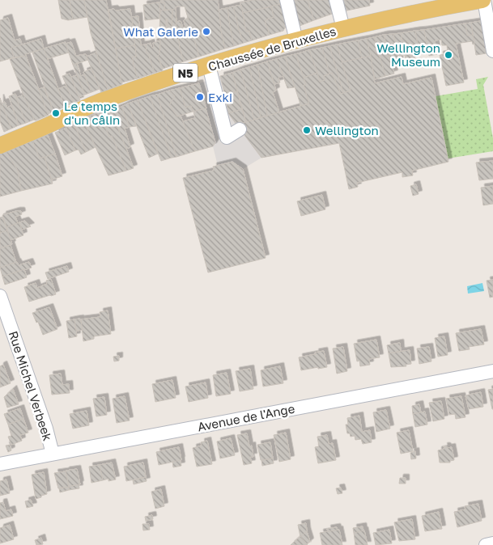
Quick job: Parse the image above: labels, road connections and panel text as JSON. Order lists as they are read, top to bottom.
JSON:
{
  "streets": {
    "main road": ["Chaussée de Bruxelles", "N5"],
    "street": ["Rue Michel Verbeek", "Avenue de l'Ange"]
  },
  "crossings": [
    ["Rue Michel Verbeek", "Avenue de l'Ange"]
  ],
  "places": [
    "What Galerie",
    "Wellington Museum",
    "Exki",
    "Le temps d'un câlin",
    "Wellington"
  ]
}
